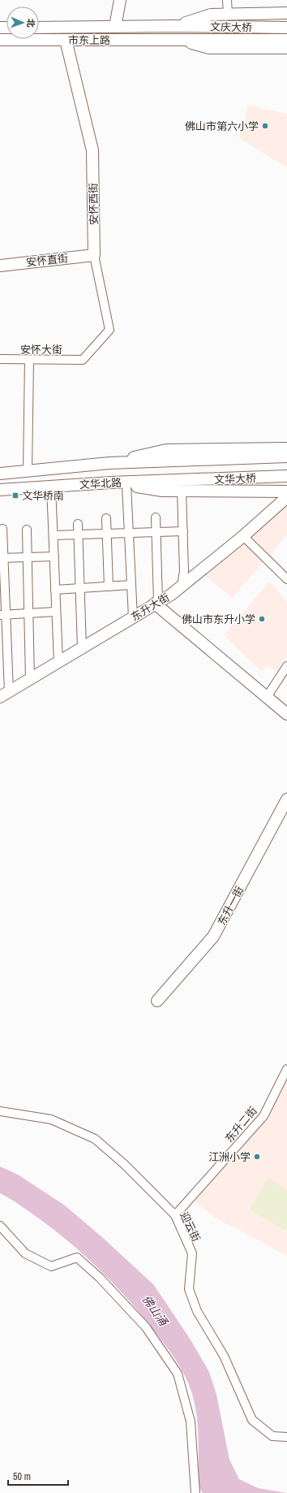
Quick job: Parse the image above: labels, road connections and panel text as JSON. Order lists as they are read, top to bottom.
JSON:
{
  "streets": {
    "main road": [
      "文庆大桥",
      "市东上路",
      "安怀西街",
      "安怀直街",
      "文华大桥",
      "文华北路",
      "东升大街",
      "东升一街"
    ],
    "street": ["安怀大街", "东升二街", "迎云街"]
  },
  "crossings": [
    ["文庆大桥", "市东上路"],
    ["市东上路", "安怀西街"],
    ["安怀西街", "安怀直街"],
    ["安怀西街", "安怀大街"],
    ["文华大桥", "文华北路"],
    ["东升二街", "迎云街"]
  ],
  "water": ["佛山涌"],
  "places": {
    "other": ["佛山市第六小学", "佛山市东升小学", "江洲小学"],
    "transit": ["文华桥南"]
  },
  "scale_bar": "50 m",
  "north": "right"
}
